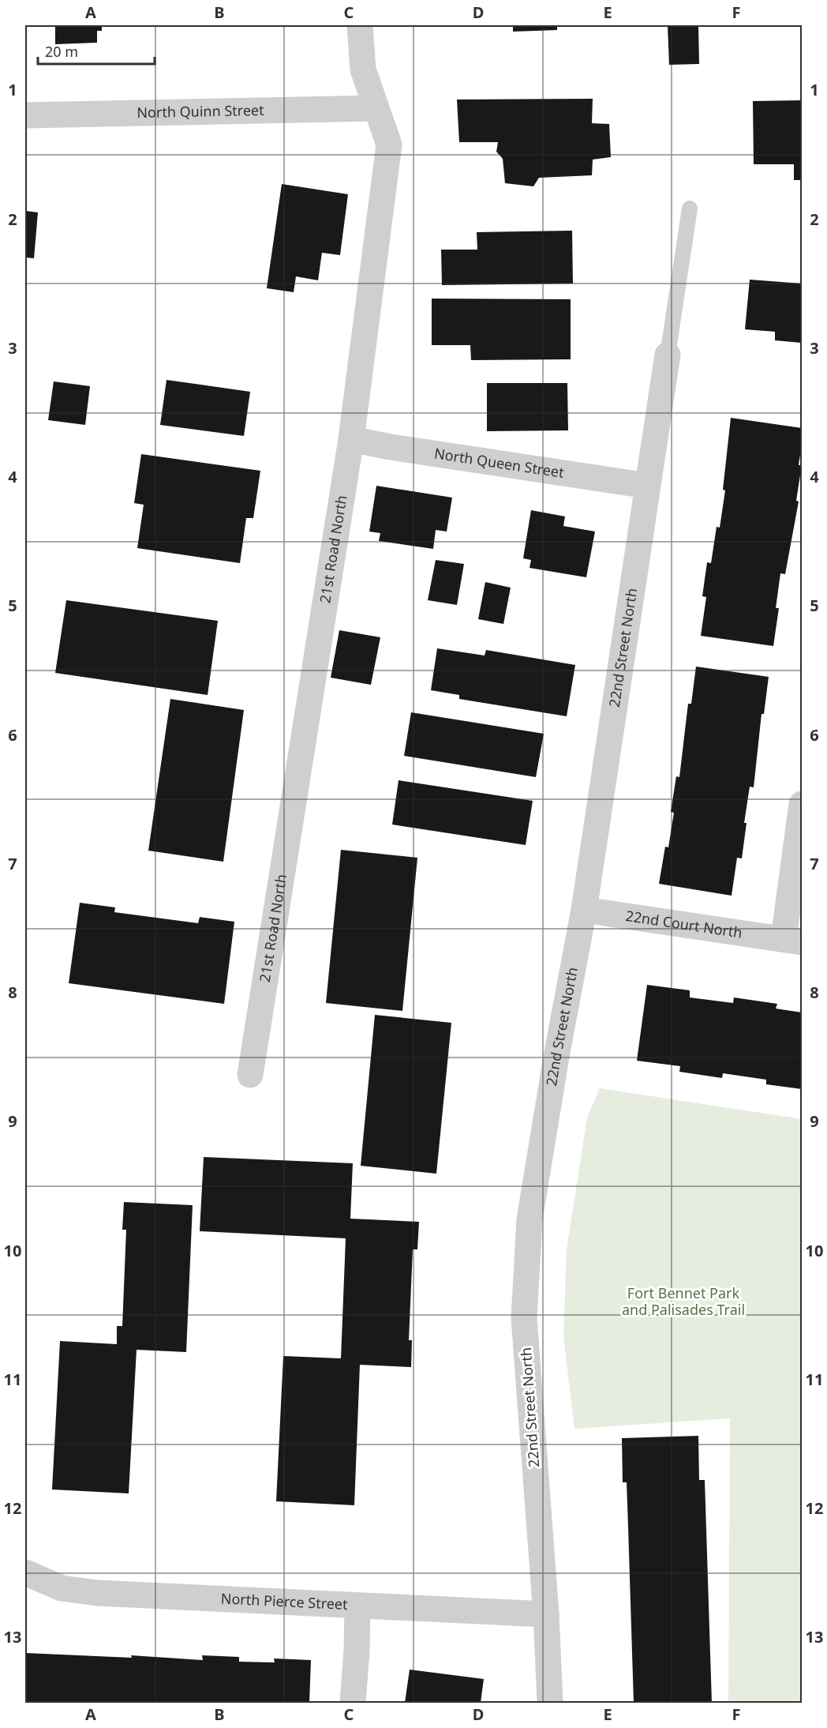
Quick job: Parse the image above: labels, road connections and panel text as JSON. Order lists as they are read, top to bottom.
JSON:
{
  "streets": {
    "street": [
      "North Quinn Street",
      "North Queen Street",
      "21st Road North",
      "22nd Street North",
      "22nd Court North",
      "North Pierce Street"
    ]
  },
  "crossings": [
    ["North Quinn Street", "21st Road North"],
    ["North Queen Street", "21st Road North"],
    ["North Queen Street", "22nd Street North"],
    ["22nd Street North", "22nd Court North"],
    ["22nd Street North", "North Pierce Street"]
  ],
  "parks": ["Fort Bennet Park and Palisades Trail"],
  "scale_bar": "20 m",
  "grid": {
    "columns": [
      "A",
      "B",
      "C",
      "D",
      "E",
      "F"
    ],
    "rows": [
      "1",
      "2",
      "3",
      "4",
      "5",
      "6",
      "7",
      "8",
      "9",
      "10",
      "11",
      "12",
      "13"
    ]
  }
}
